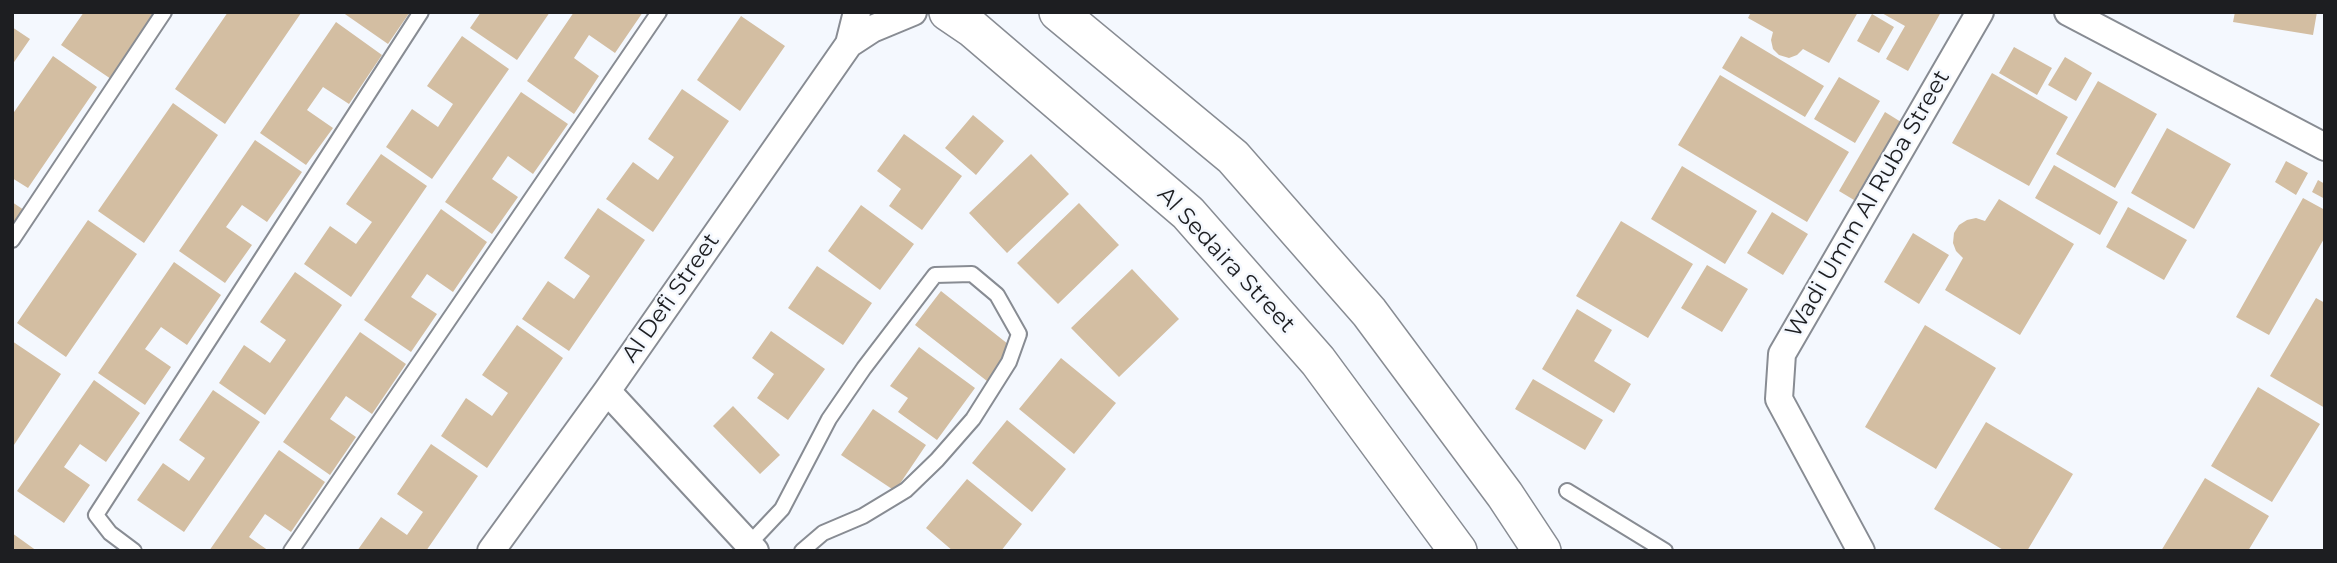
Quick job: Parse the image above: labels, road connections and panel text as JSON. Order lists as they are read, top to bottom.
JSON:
{
  "streets": {
    "main road": ["Al Sedaira Street"],
    "street": ["Wadi Umm Al Ruba Street", "Al Defi Street"]
  }
}
